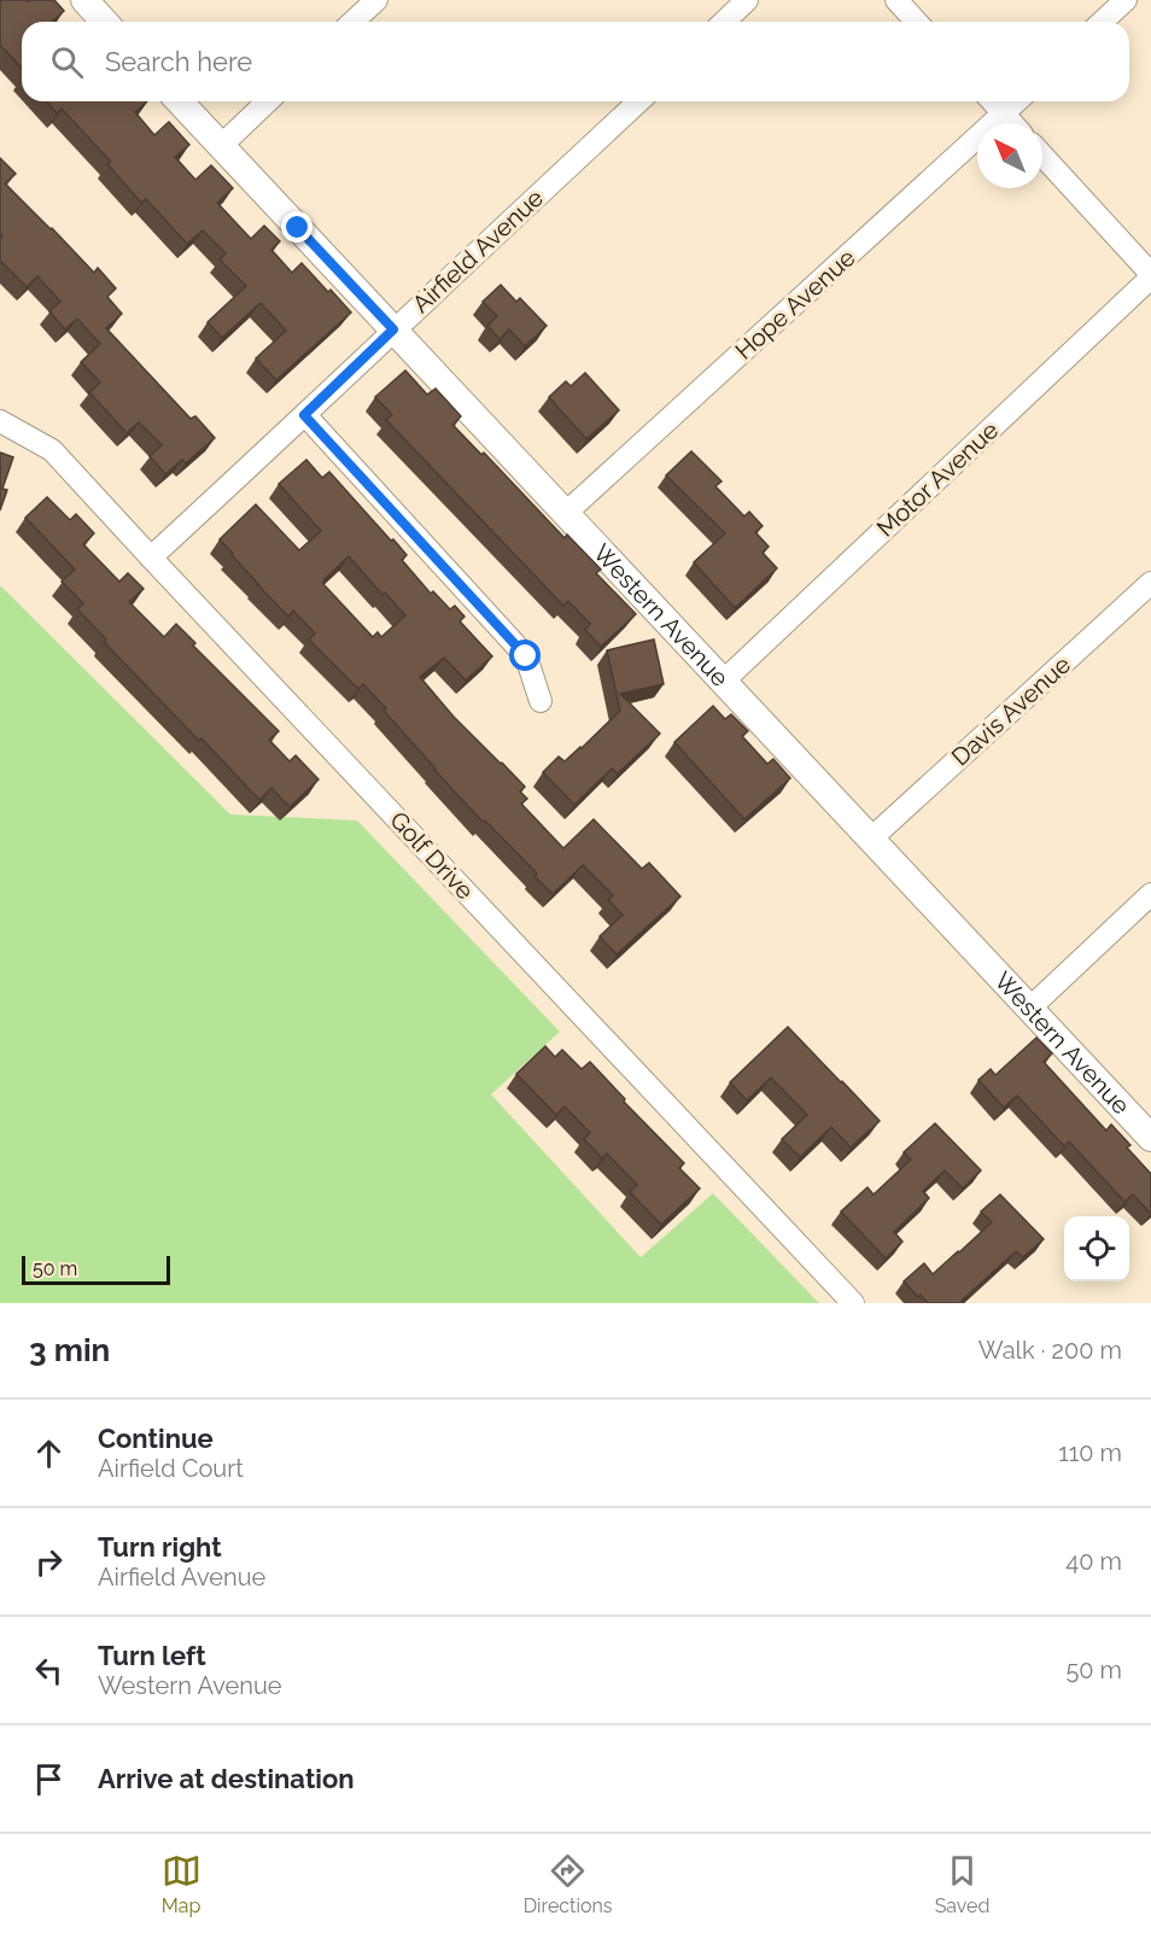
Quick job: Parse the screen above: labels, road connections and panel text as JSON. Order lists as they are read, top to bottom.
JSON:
{
  "streets": {
    "street": [
      "Airfield Avenue",
      "Hope Avenue",
      "Motor Avenue",
      "Western Avenue",
      "Davis Avenue",
      "Golf Drive"
    ]
  },
  "crossings": [
    ["Airfield Avenue", "Western Avenue"],
    ["Airfield Avenue", "Golf Drive"],
    ["Hope Avenue", "Western Avenue"],
    ["Motor Avenue", "Western Avenue"],
    ["Western Avenue", "Davis Avenue"]
  ],
  "scale_bar": "50 m",
  "north": "top left",
  "page": {
    "search": "Search here",
    "scale": "50 m",
    "heading": ["3 min", "Walk · 200 m"],
    "list": [
      ["Continue", "Airfield Court", "110 m"],
      ["Turn right", "Airfield Avenue", "40 m"],
      ["Turn left", "Western Avenue", "50 m"],
      "Arrive at destination"
    ],
    "nav": ["Map", "Directions", "Saved"]
  }
}
